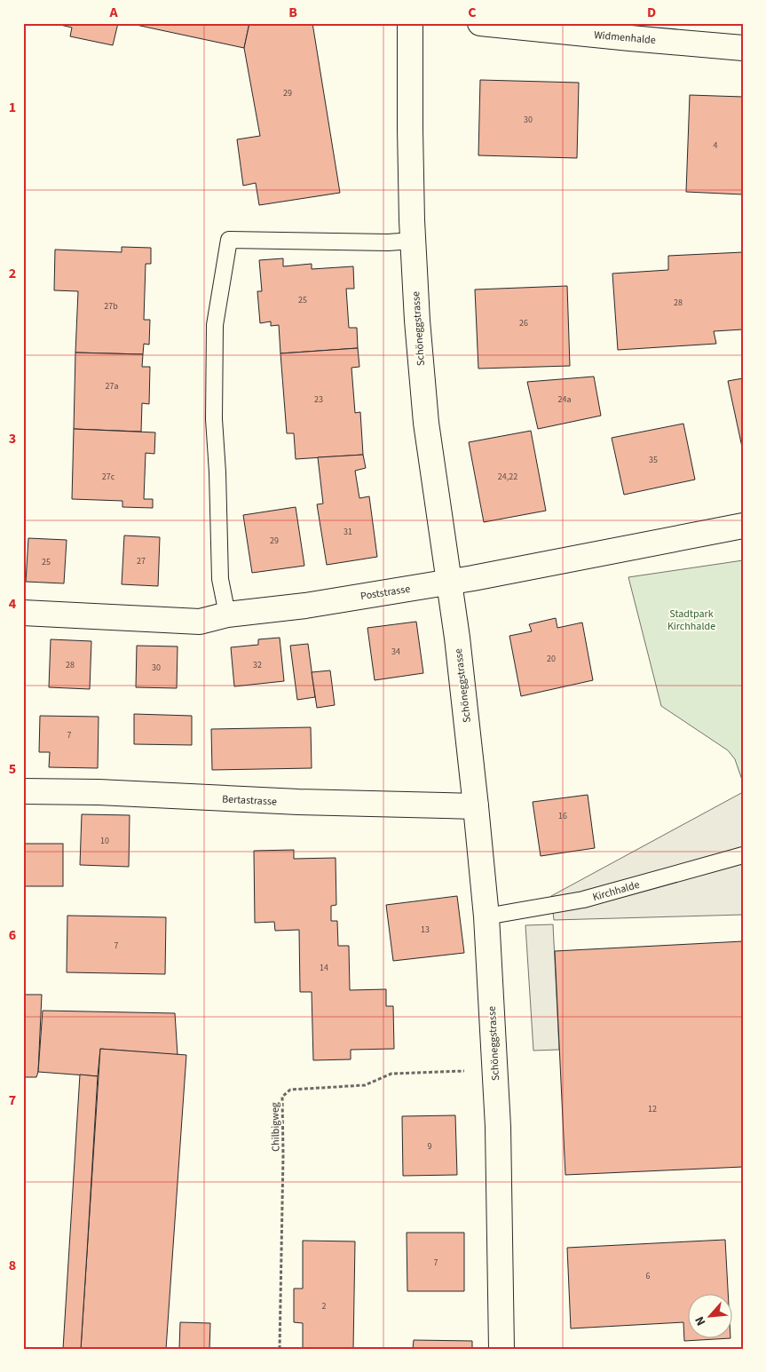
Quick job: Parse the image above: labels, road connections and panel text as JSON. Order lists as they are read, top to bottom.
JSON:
{
  "streets": {
    "street": [
      "Widmenhalde",
      "Schöneggstrasse",
      "Poststrasse",
      "Bertastrasse"
    ],
    "lane": ["Kirchhalde"],
    "path": ["Chilbigweg"]
  },
  "crossings": [
    ["Schöneggstrasse", "Poststrasse"],
    ["Schöneggstrasse", "Bertastrasse"],
    ["Schöneggstrasse", "Kirchhalde"],
    ["Schöneggstrasse", "Chilbigweg"]
  ],
  "parks": ["Stadtpark Kirchhalde"],
  "house_numbers": [
    "29",
    "30",
    "4",
    "25",
    "28",
    "27b",
    "26",
    "27a",
    "23",
    "24a",
    "35",
    "27c",
    "24,22",
    "31",
    "29",
    "27",
    "25",
    "34",
    "20",
    "28",
    "32",
    "30",
    "7",
    "16",
    "10",
    "13",
    "7",
    "14",
    "12",
    "9",
    "7",
    "6",
    "2"
  ],
  "north": "bottom left",
  "grid": {
    "columns": [
      "A",
      "B",
      "C",
      "D"
    ],
    "rows": [
      "1",
      "2",
      "3",
      "4",
      "5",
      "6",
      "7",
      "8"
    ]
  }
}
